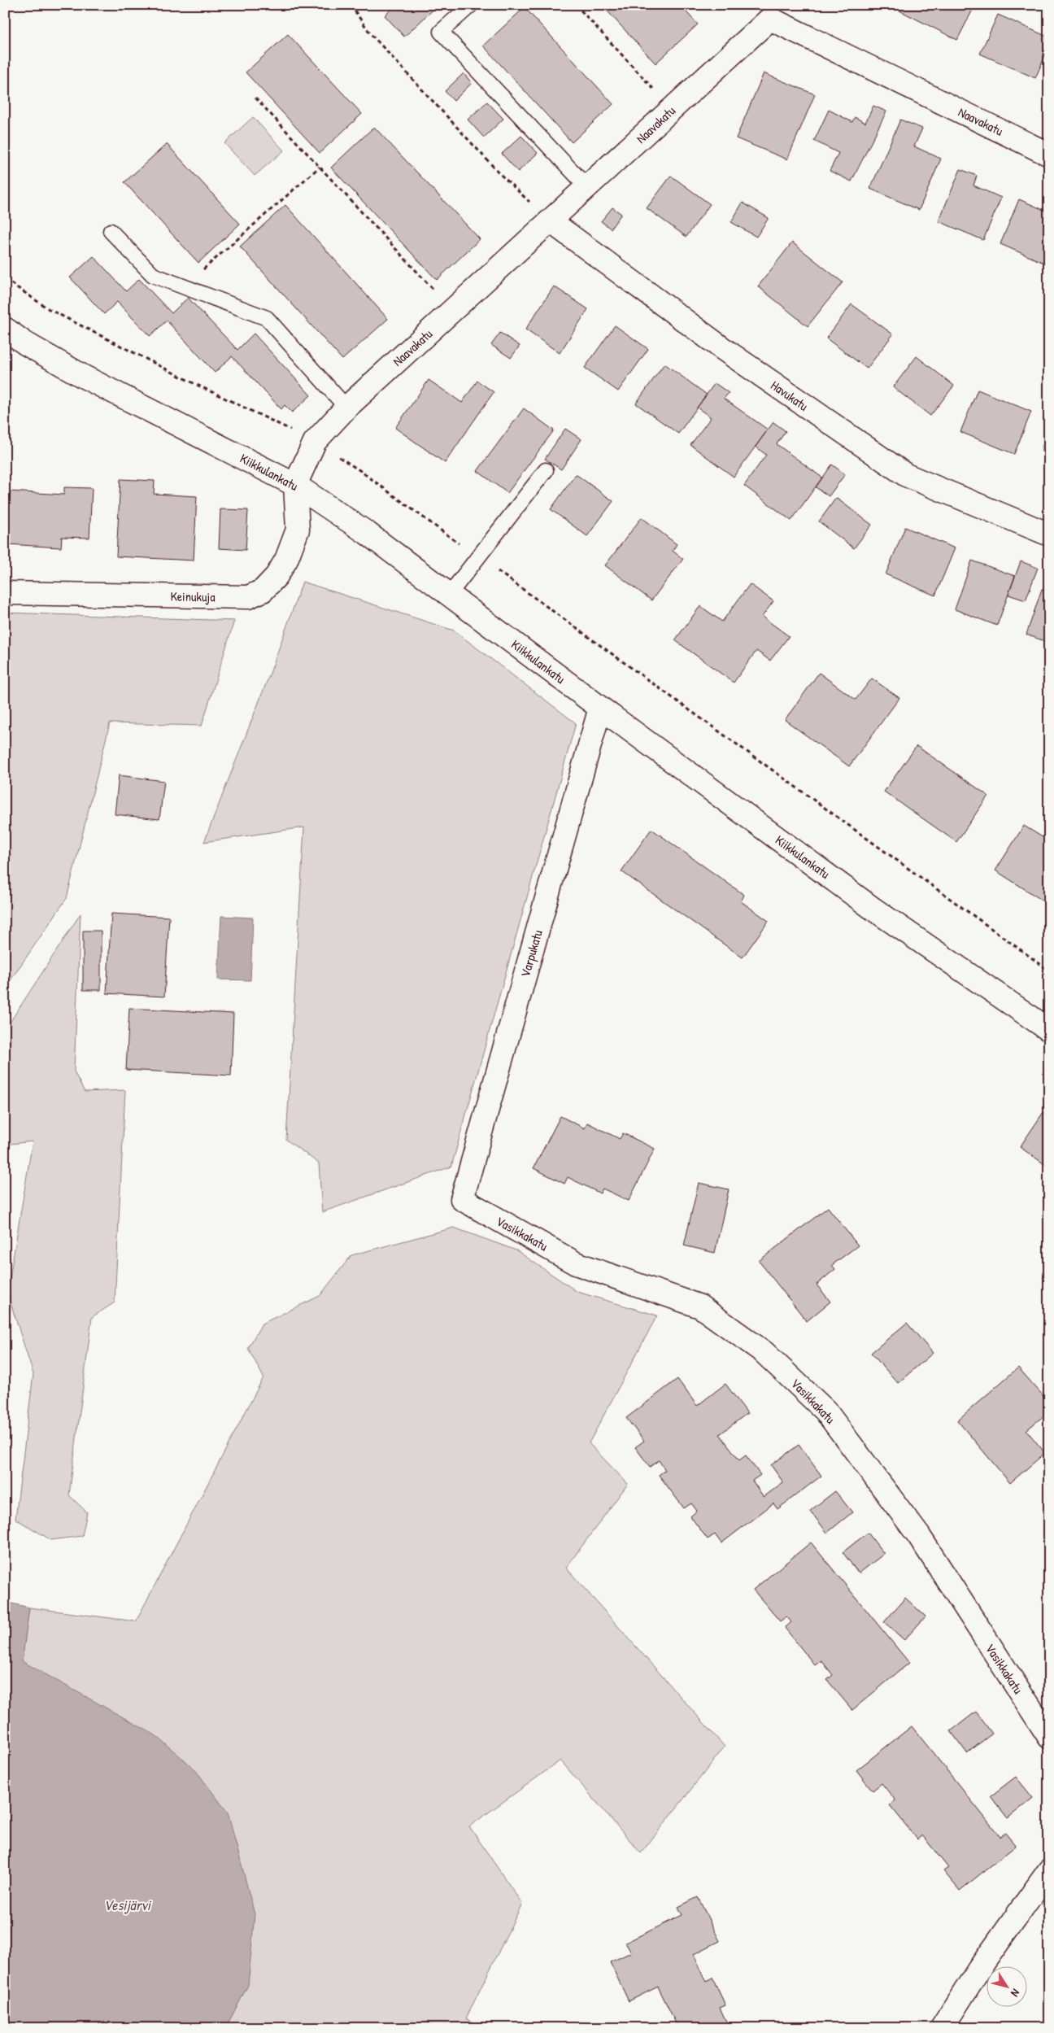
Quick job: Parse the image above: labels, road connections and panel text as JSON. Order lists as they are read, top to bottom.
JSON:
{
  "streets": {
    "street": [
      "Naavakatu",
      "Havukatu",
      "Kiikkulankatu",
      "Keinukuja",
      "Varpukatu",
      "Vasikkakatu"
    ]
  },
  "crossings": [
    ["Naavakatu", "Havukatu"],
    ["Naavakatu", "Kiikkulankatu"],
    ["Naavakatu", "Keinukuja"],
    ["Kiikkulankatu", "Keinukuja"],
    ["Kiikkulankatu", "Varpukatu"],
    ["Varpukatu", "Vasikkakatu"]
  ],
  "water": ["Vesijärvi"],
  "north": "bottom right"
}
